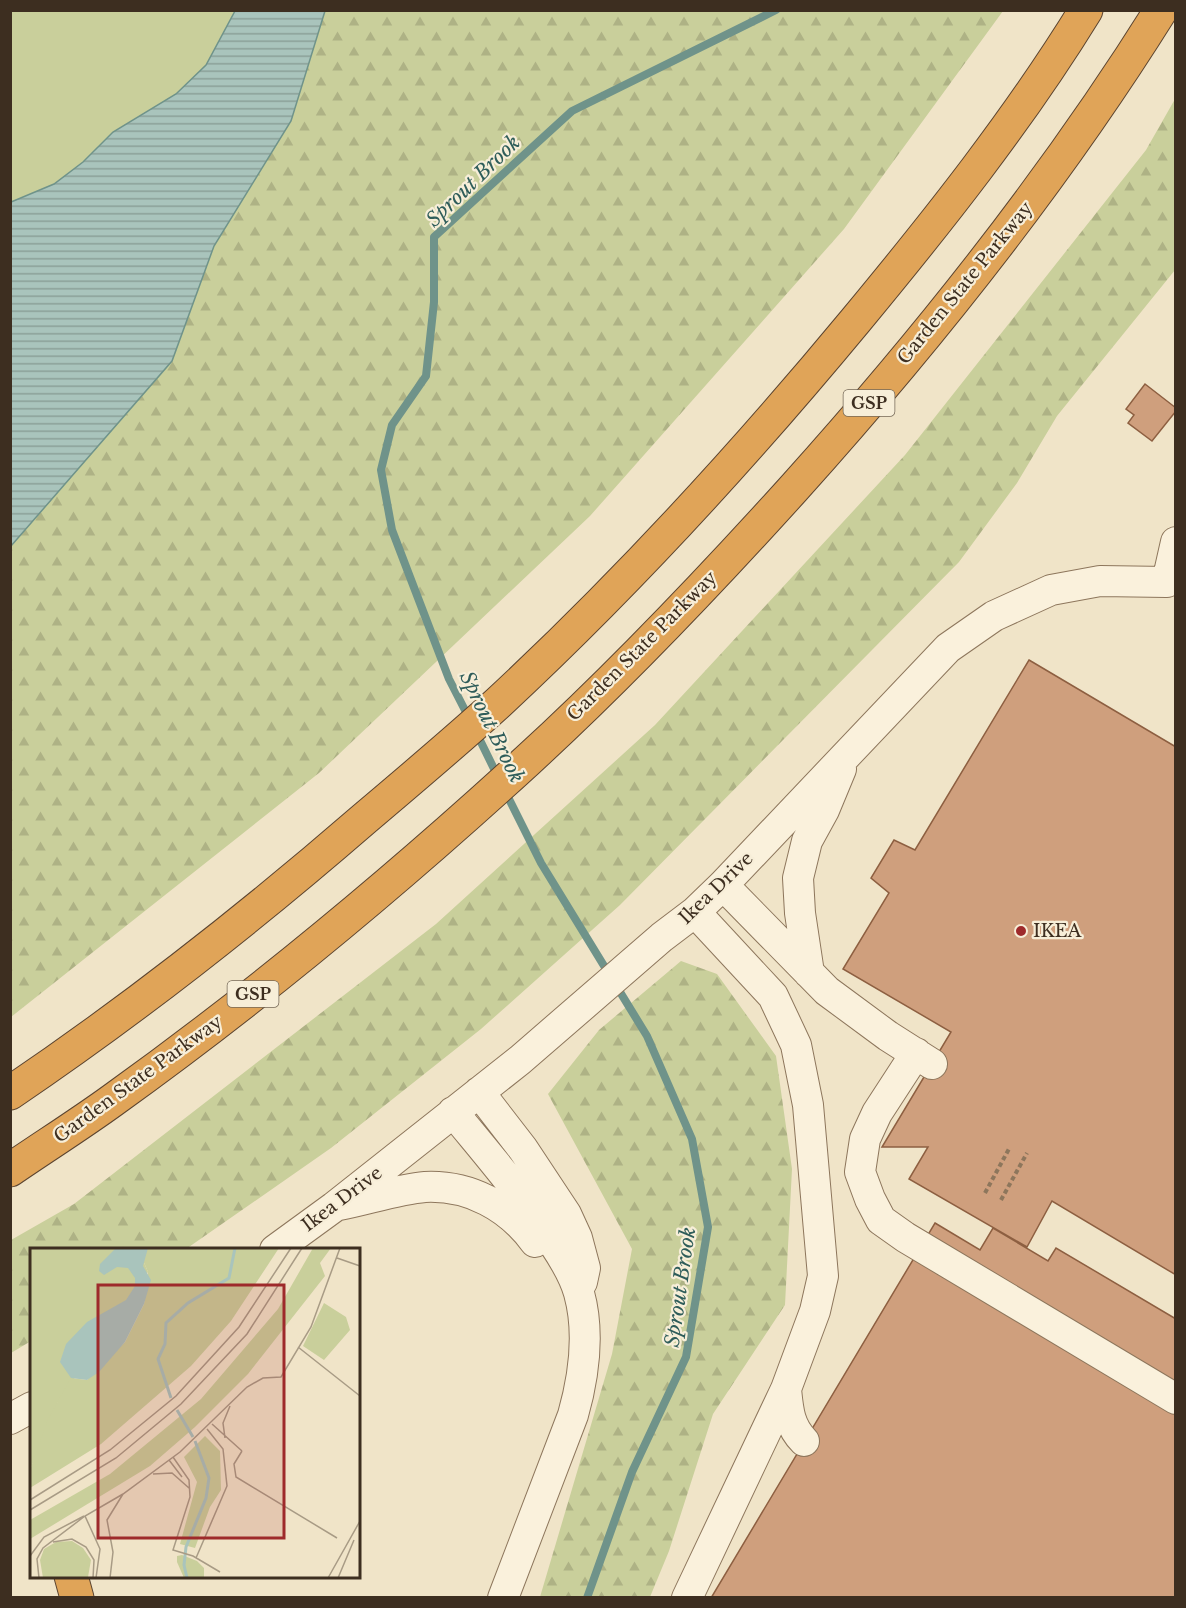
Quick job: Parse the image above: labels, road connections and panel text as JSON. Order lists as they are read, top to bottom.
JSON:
{
  "streets": {
    "highway": ["Garden State Parkway", "GSP"],
    "street": ["Ikea Drive"]
  },
  "water": ["Sprout Brook"],
  "places": ["IKEA"]
}
